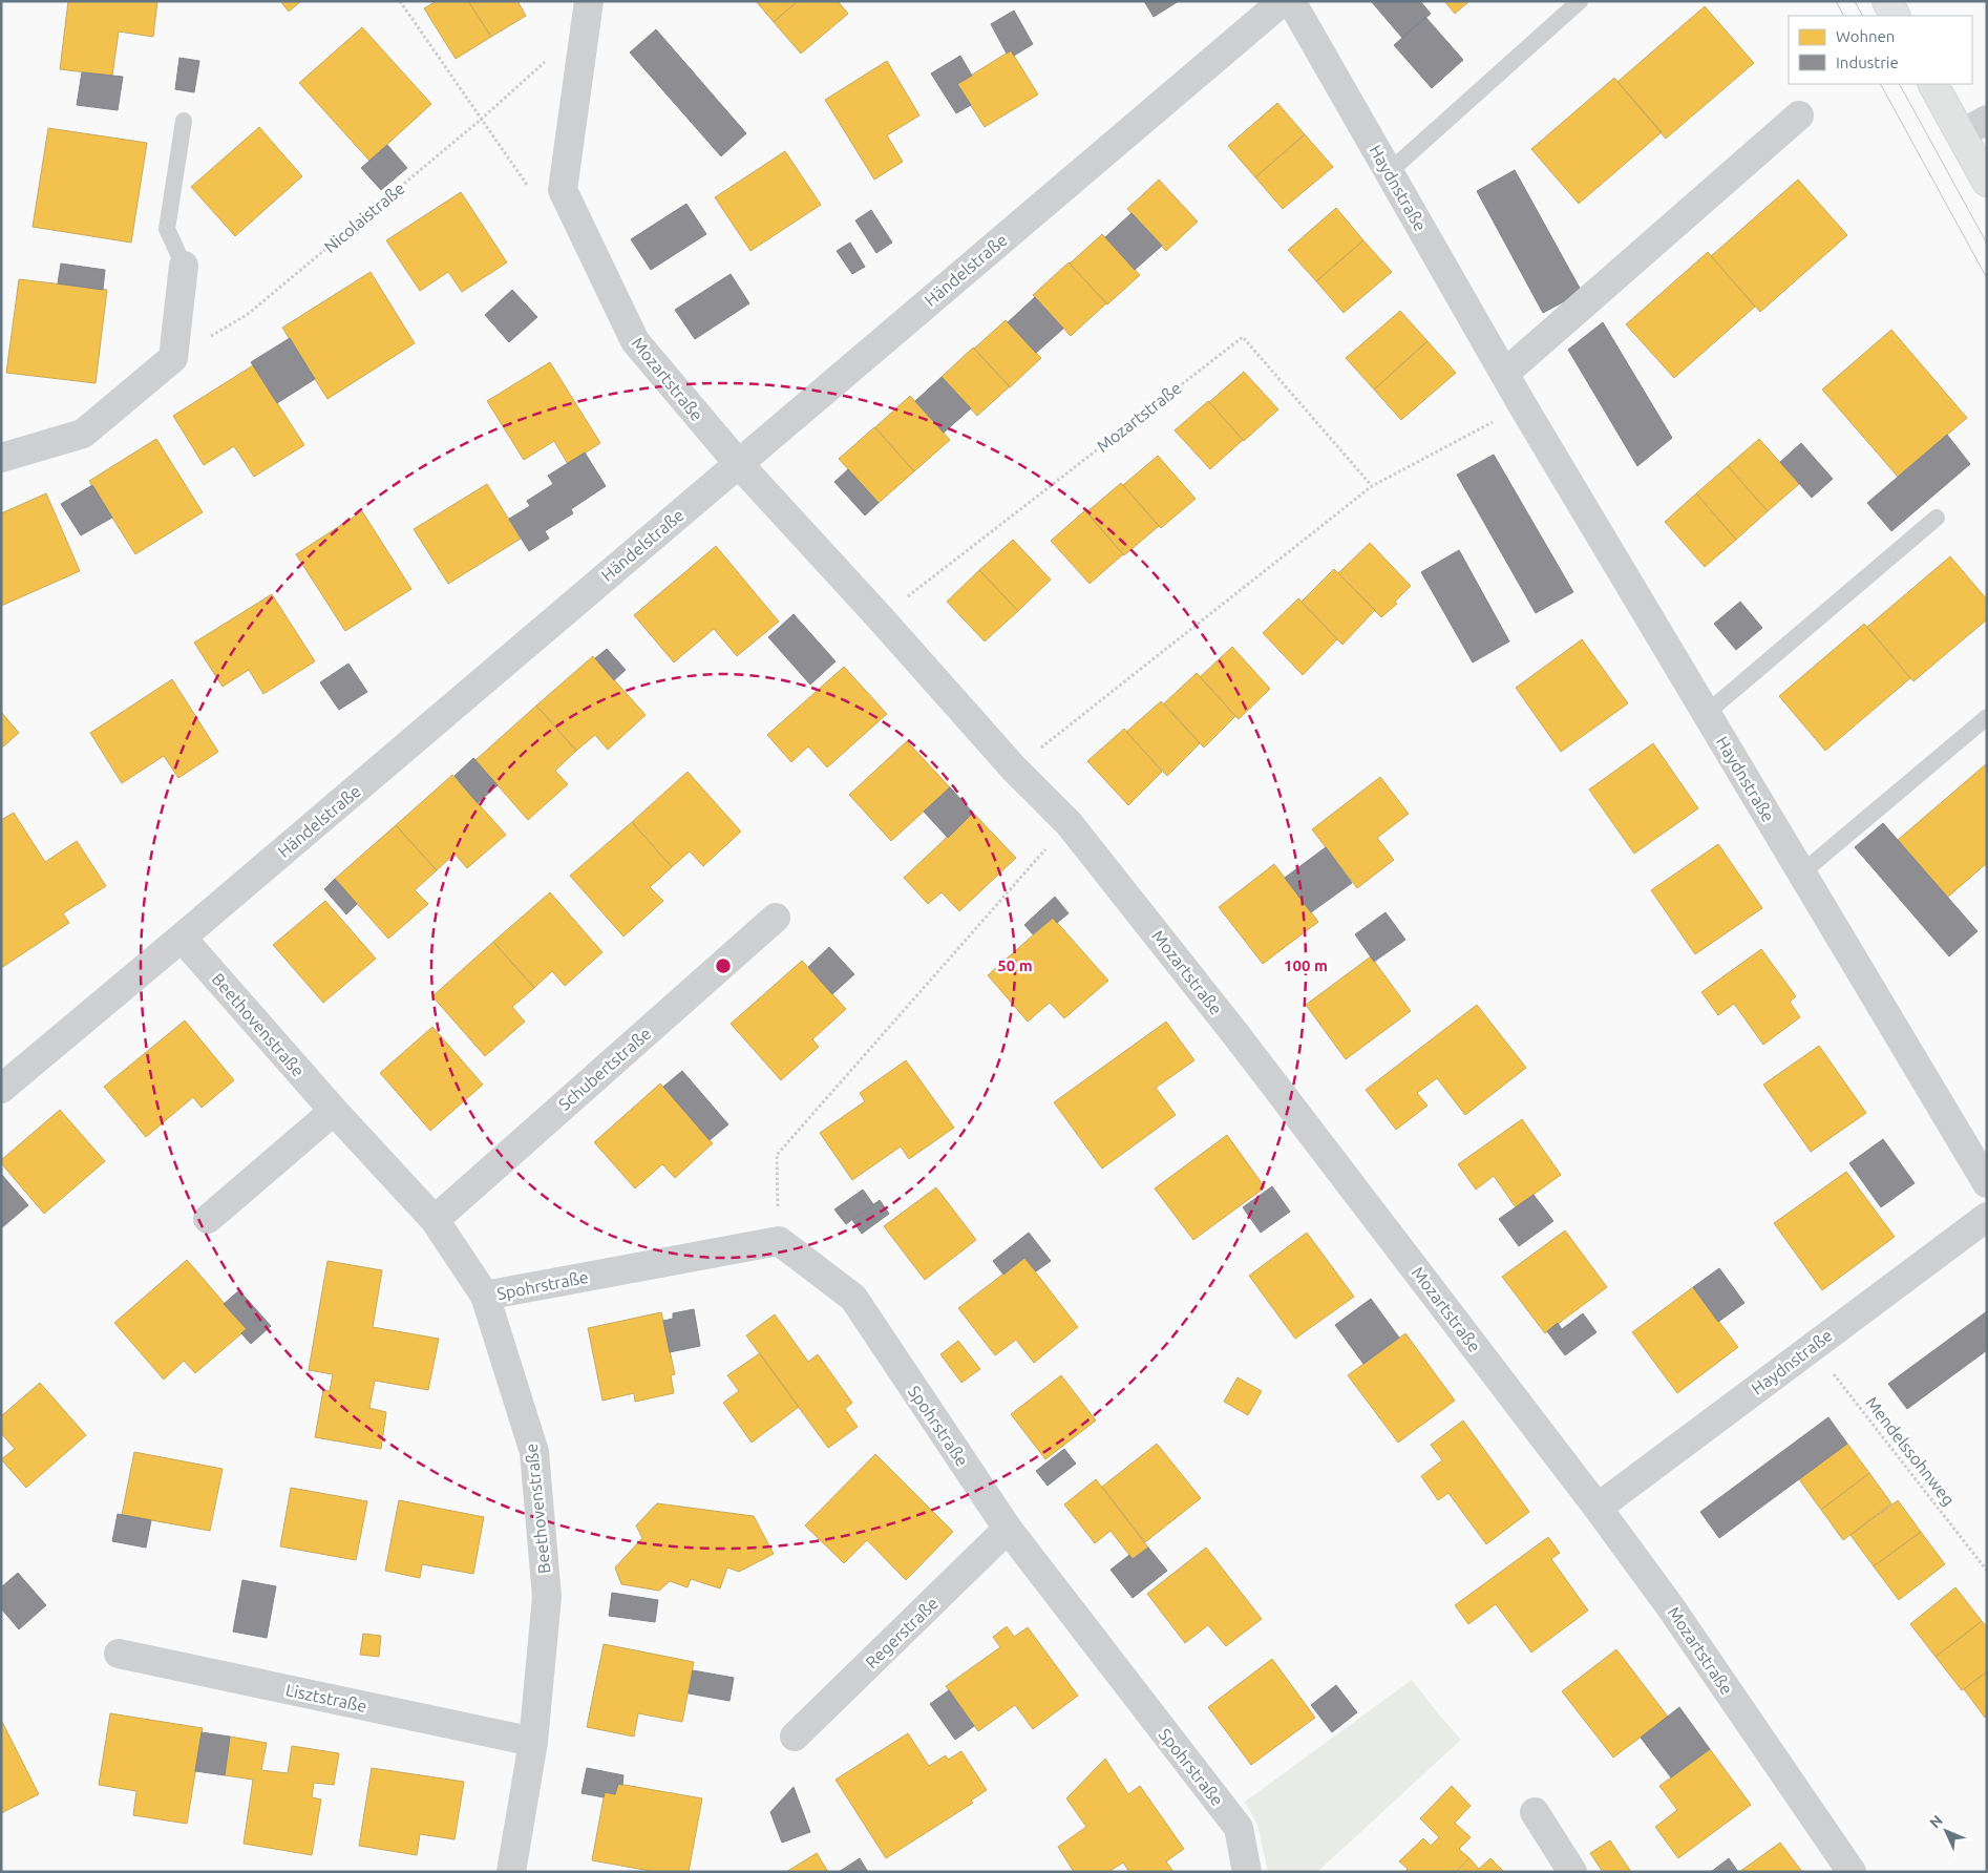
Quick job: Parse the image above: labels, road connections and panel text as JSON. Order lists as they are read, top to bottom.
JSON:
{
  "streets": {
    "street": [
      "Haydnstraße",
      "Händelstraße",
      "Mozartstraße",
      "Beethovenstraße",
      "Schubertstraße",
      "Spohrstraße",
      "Regerstraße",
      "Lisztstraße"
    ],
    "path": ["Nicolaistraße", "Mendelssohnweg"]
  },
  "crossings": [
    ["Haydnstraße", "Mozartstraße"],
    ["Haydnstraße", "Mendelssohnweg"],
    ["Händelstraße", "Mozartstraße"],
    ["Händelstraße", "Beethovenstraße"],
    ["Beethovenstraße", "Schubertstraße"],
    ["Beethovenstraße", "Spohrstraße"],
    ["Beethovenstraße", "Lisztstraße"],
    ["Spohrstraße", "Regerstraße"]
  ],
  "legend": ["Wohnen", "Industrie"],
  "north": "top left",
  "rings": ["50 m", "100 m"]
}
